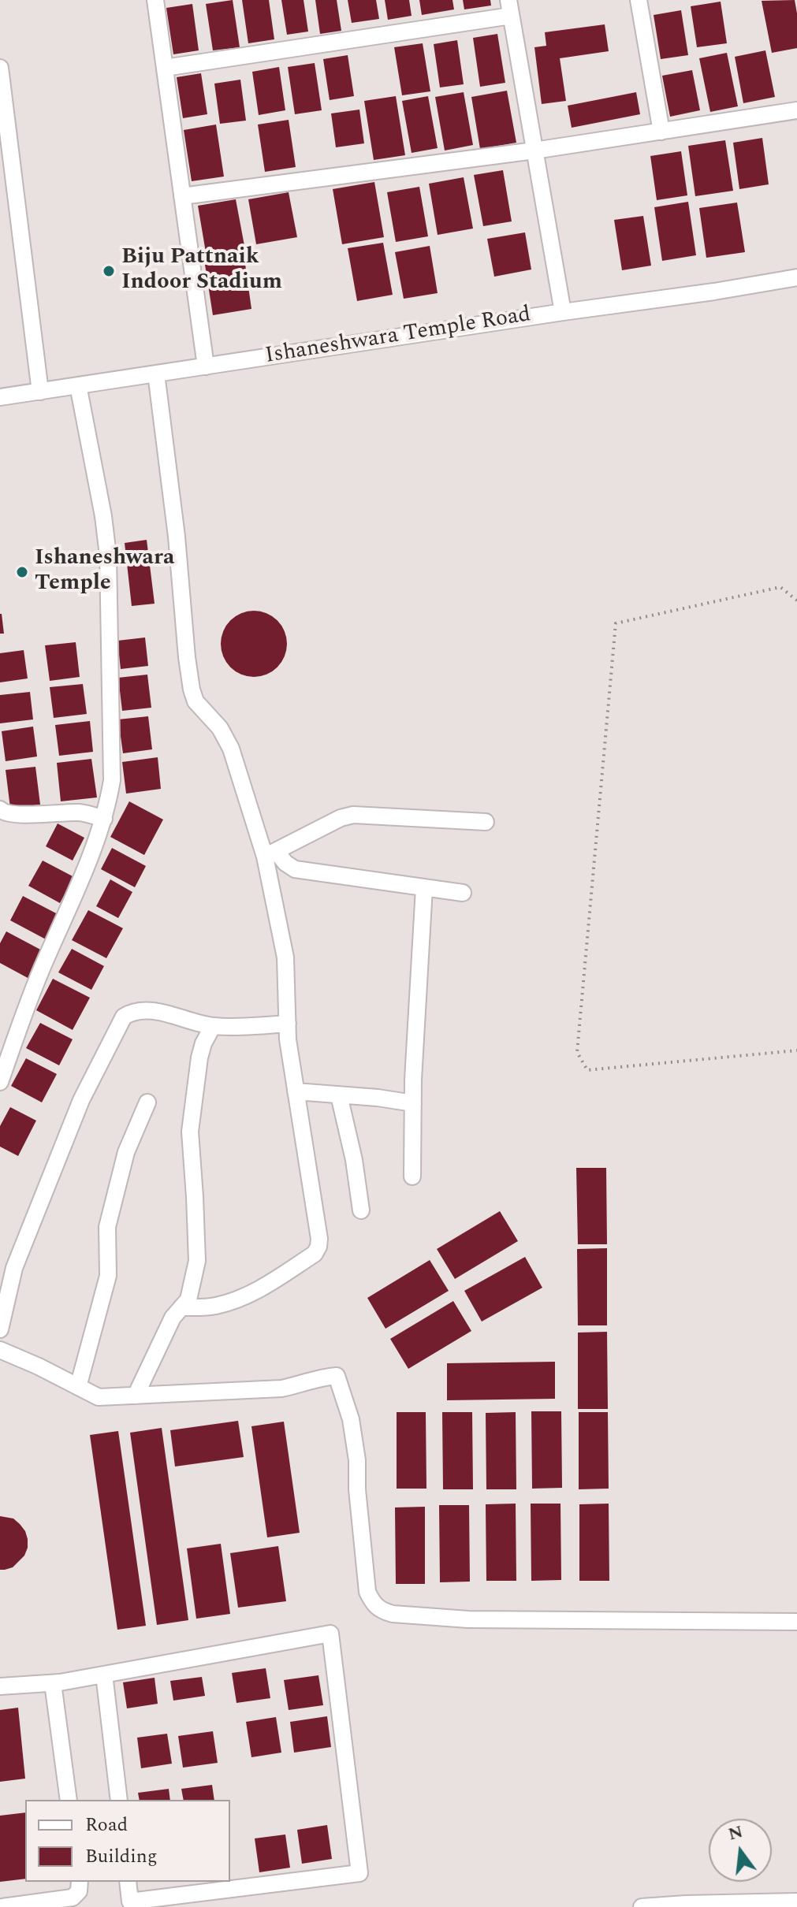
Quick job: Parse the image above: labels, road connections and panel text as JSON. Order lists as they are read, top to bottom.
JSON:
{
  "streets": {
    "street": ["Ishaneshwara Temple Road"]
  },
  "places": ["Biju Pattnaik Indoor Stadium", "Ishaneshwara Temple"],
  "legend": ["Road", "Building"],
  "north": "top"
}
